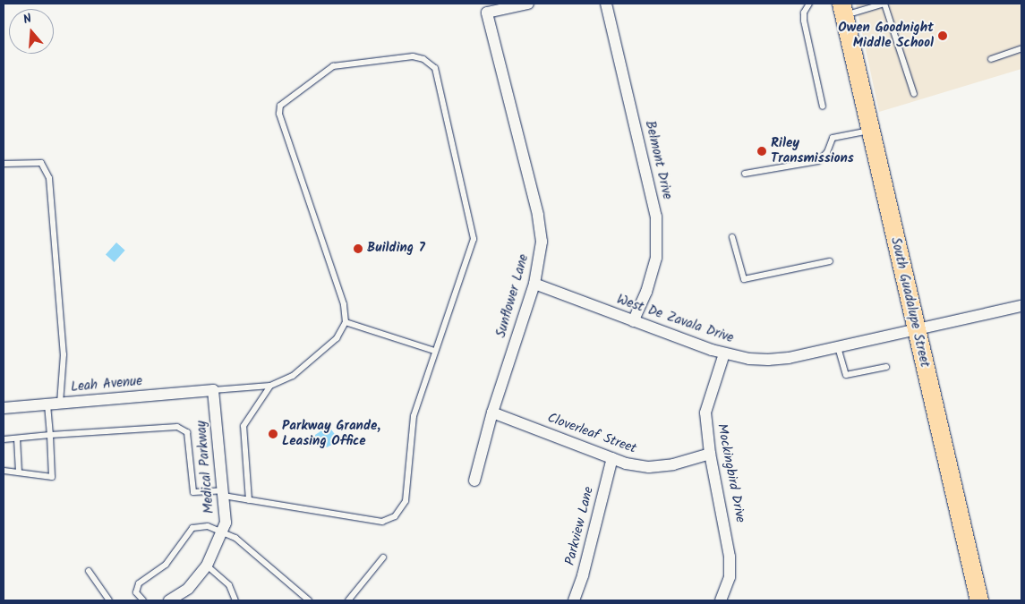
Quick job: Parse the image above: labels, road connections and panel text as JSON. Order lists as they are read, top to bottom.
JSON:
{
  "streets": {
    "main road": ["South Guadalupe Street"],
    "street": [
      "Belmont Drive",
      "Sunflower Lane",
      "West De Zavala Drive",
      "Leah Avenue",
      "Cloverleaf Street",
      "Medical Parkway",
      "Mockingbird Drive",
      "Parkview Lane"
    ]
  },
  "crossings": [
    ["Belmont Drive", "West De Zavala Drive"],
    ["Sunflower Lane", "West De Zavala Drive"],
    ["Sunflower Lane", "Cloverleaf Street"],
    ["South Guadalupe Street", "West De Zavala Drive"],
    ["West De Zavala Drive", "Mockingbird Drive"],
    ["Leah Avenue", "Medical Parkway"],
    ["Cloverleaf Street", "Mockingbird Drive"],
    ["Cloverleaf Street", "Parkview Lane"]
  ],
  "places": [
    "Owen Goodnight Middle School",
    "Riley Transmissions",
    "Building 7",
    "Parkway Grande, Leasing Office"
  ],
  "north": "top"
}
